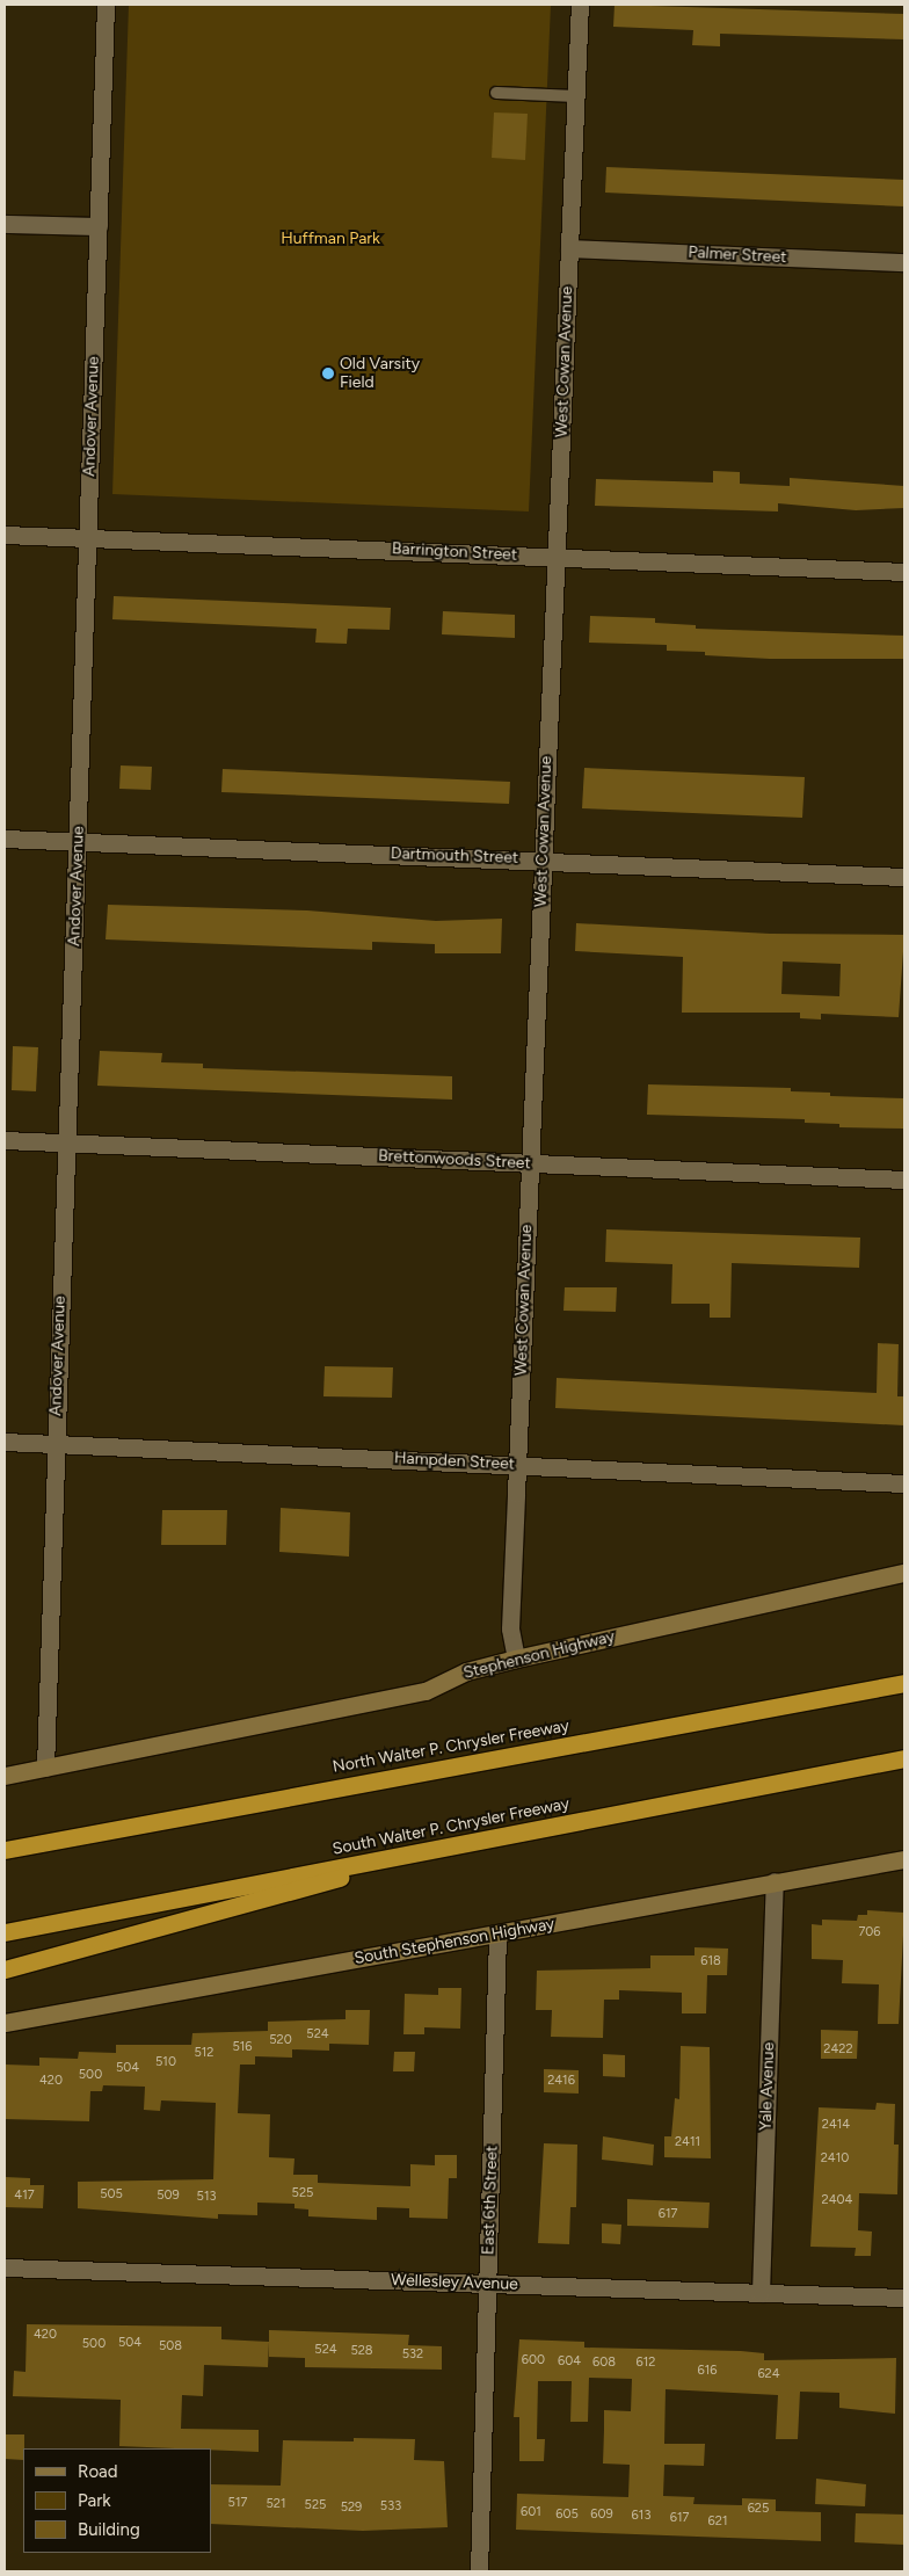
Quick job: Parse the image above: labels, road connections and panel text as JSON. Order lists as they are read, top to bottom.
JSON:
{
  "streets": {
    "highway": ["North Walter P. Chrysler Freeway", "South Walter P. Chrysler Freeway"],
    "main road": ["Stephenson Highway", "South Stephenson Highway"],
    "street": [
      "Palmer Street",
      "West Cowan Avenue",
      "Andover Avenue",
      "Barrington Street",
      "Dartmouth Street",
      "Brettonwoods Street",
      "Hampden Street",
      "Yale Avenue",
      "East 6th Street",
      "Wellesley Avenue"
    ]
  },
  "crossings": [
    ["Palmer Street", "West Cowan Avenue"],
    ["West Cowan Avenue", "Barrington Street"],
    ["West Cowan Avenue", "Dartmouth Street"],
    ["West Cowan Avenue", "Brettonwoods Street"],
    ["West Cowan Avenue", "Hampden Street"],
    ["West Cowan Avenue", "Stephenson Highway"],
    ["Andover Avenue", "Barrington Street"],
    ["Andover Avenue", "Dartmouth Street"],
    ["Andover Avenue", "Brettonwoods Street"],
    ["Andover Avenue", "Hampden Street"],
    ["Andover Avenue", "Stephenson Highway"],
    ["South Stephenson Highway", "Yale Avenue"],
    ["South Stephenson Highway", "East 6th Street"],
    ["Yale Avenue", "Wellesley Avenue"],
    ["East 6th Street", "Wellesley Avenue"]
  ],
  "parks": ["Huffman Park"],
  "places": ["Old Varsity Field"],
  "house_numbers": [
    "706",
    "618",
    "524",
    "520",
    "516",
    "2422",
    "512",
    "510",
    "504",
    "500",
    "420",
    "2416",
    "2414",
    "2411",
    "2410",
    "525",
    "505",
    "417",
    "509",
    "513",
    "2404",
    "617",
    "420",
    "504",
    "500",
    "508",
    "524",
    "528",
    "532",
    "600",
    "604",
    "608",
    "612",
    "616",
    "624",
    "517",
    "521",
    "525",
    "533",
    "529",
    "625",
    "601",
    "605",
    "609",
    "613",
    "617",
    "621"
  ],
  "legend": ["Road", "Park", "Building"]
}
